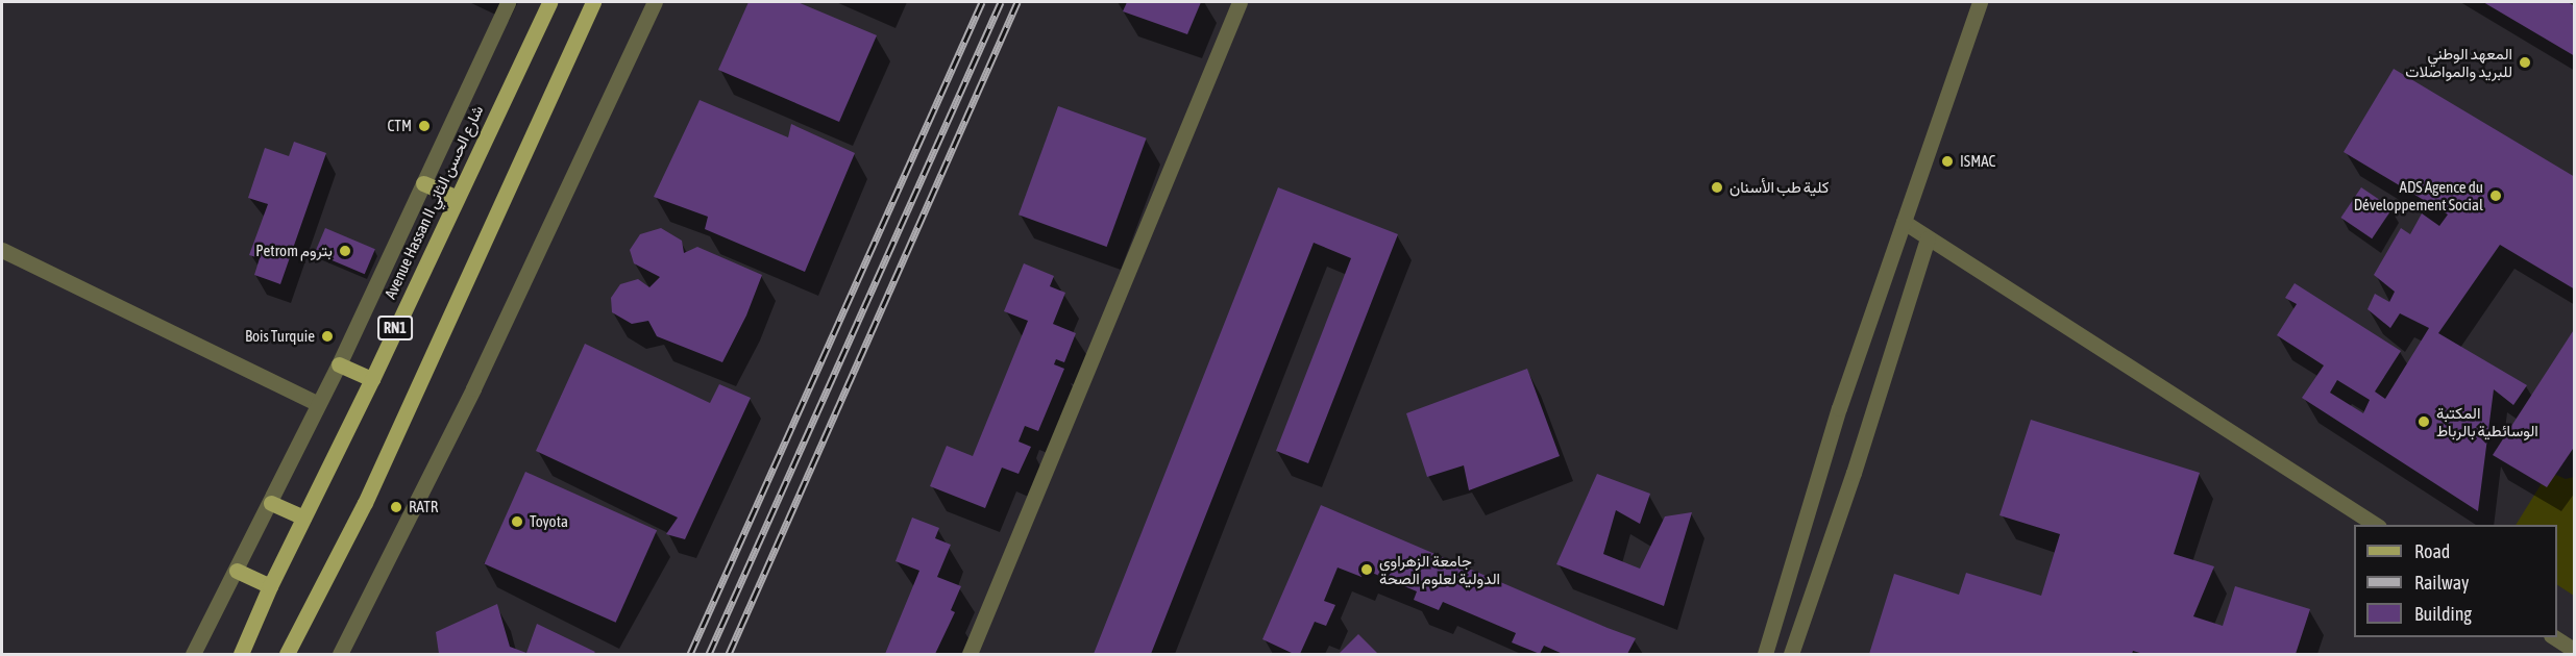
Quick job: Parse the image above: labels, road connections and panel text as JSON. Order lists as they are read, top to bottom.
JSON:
{
  "streets": {
    "main road": ["Avenue Hassan II شارع الحسن الثاني", "RN1"]
  },
  "places": [
    "المعهد الوطني للبريد والمواصلات",
    "CTM",
    "ISMAC",
    "كلية طب الأسنان",
    "ADS Agence du Développement Social",
    "Petrom بتروم",
    "Bois Turquie",
    "المكتبة الوسائطية بالرباط",
    "RATR",
    "Toyota",
    "جامعة الزهراوي الدولية لعلوم الصحة"
  ],
  "legend": ["Road", "Railway", "Building"]
}
